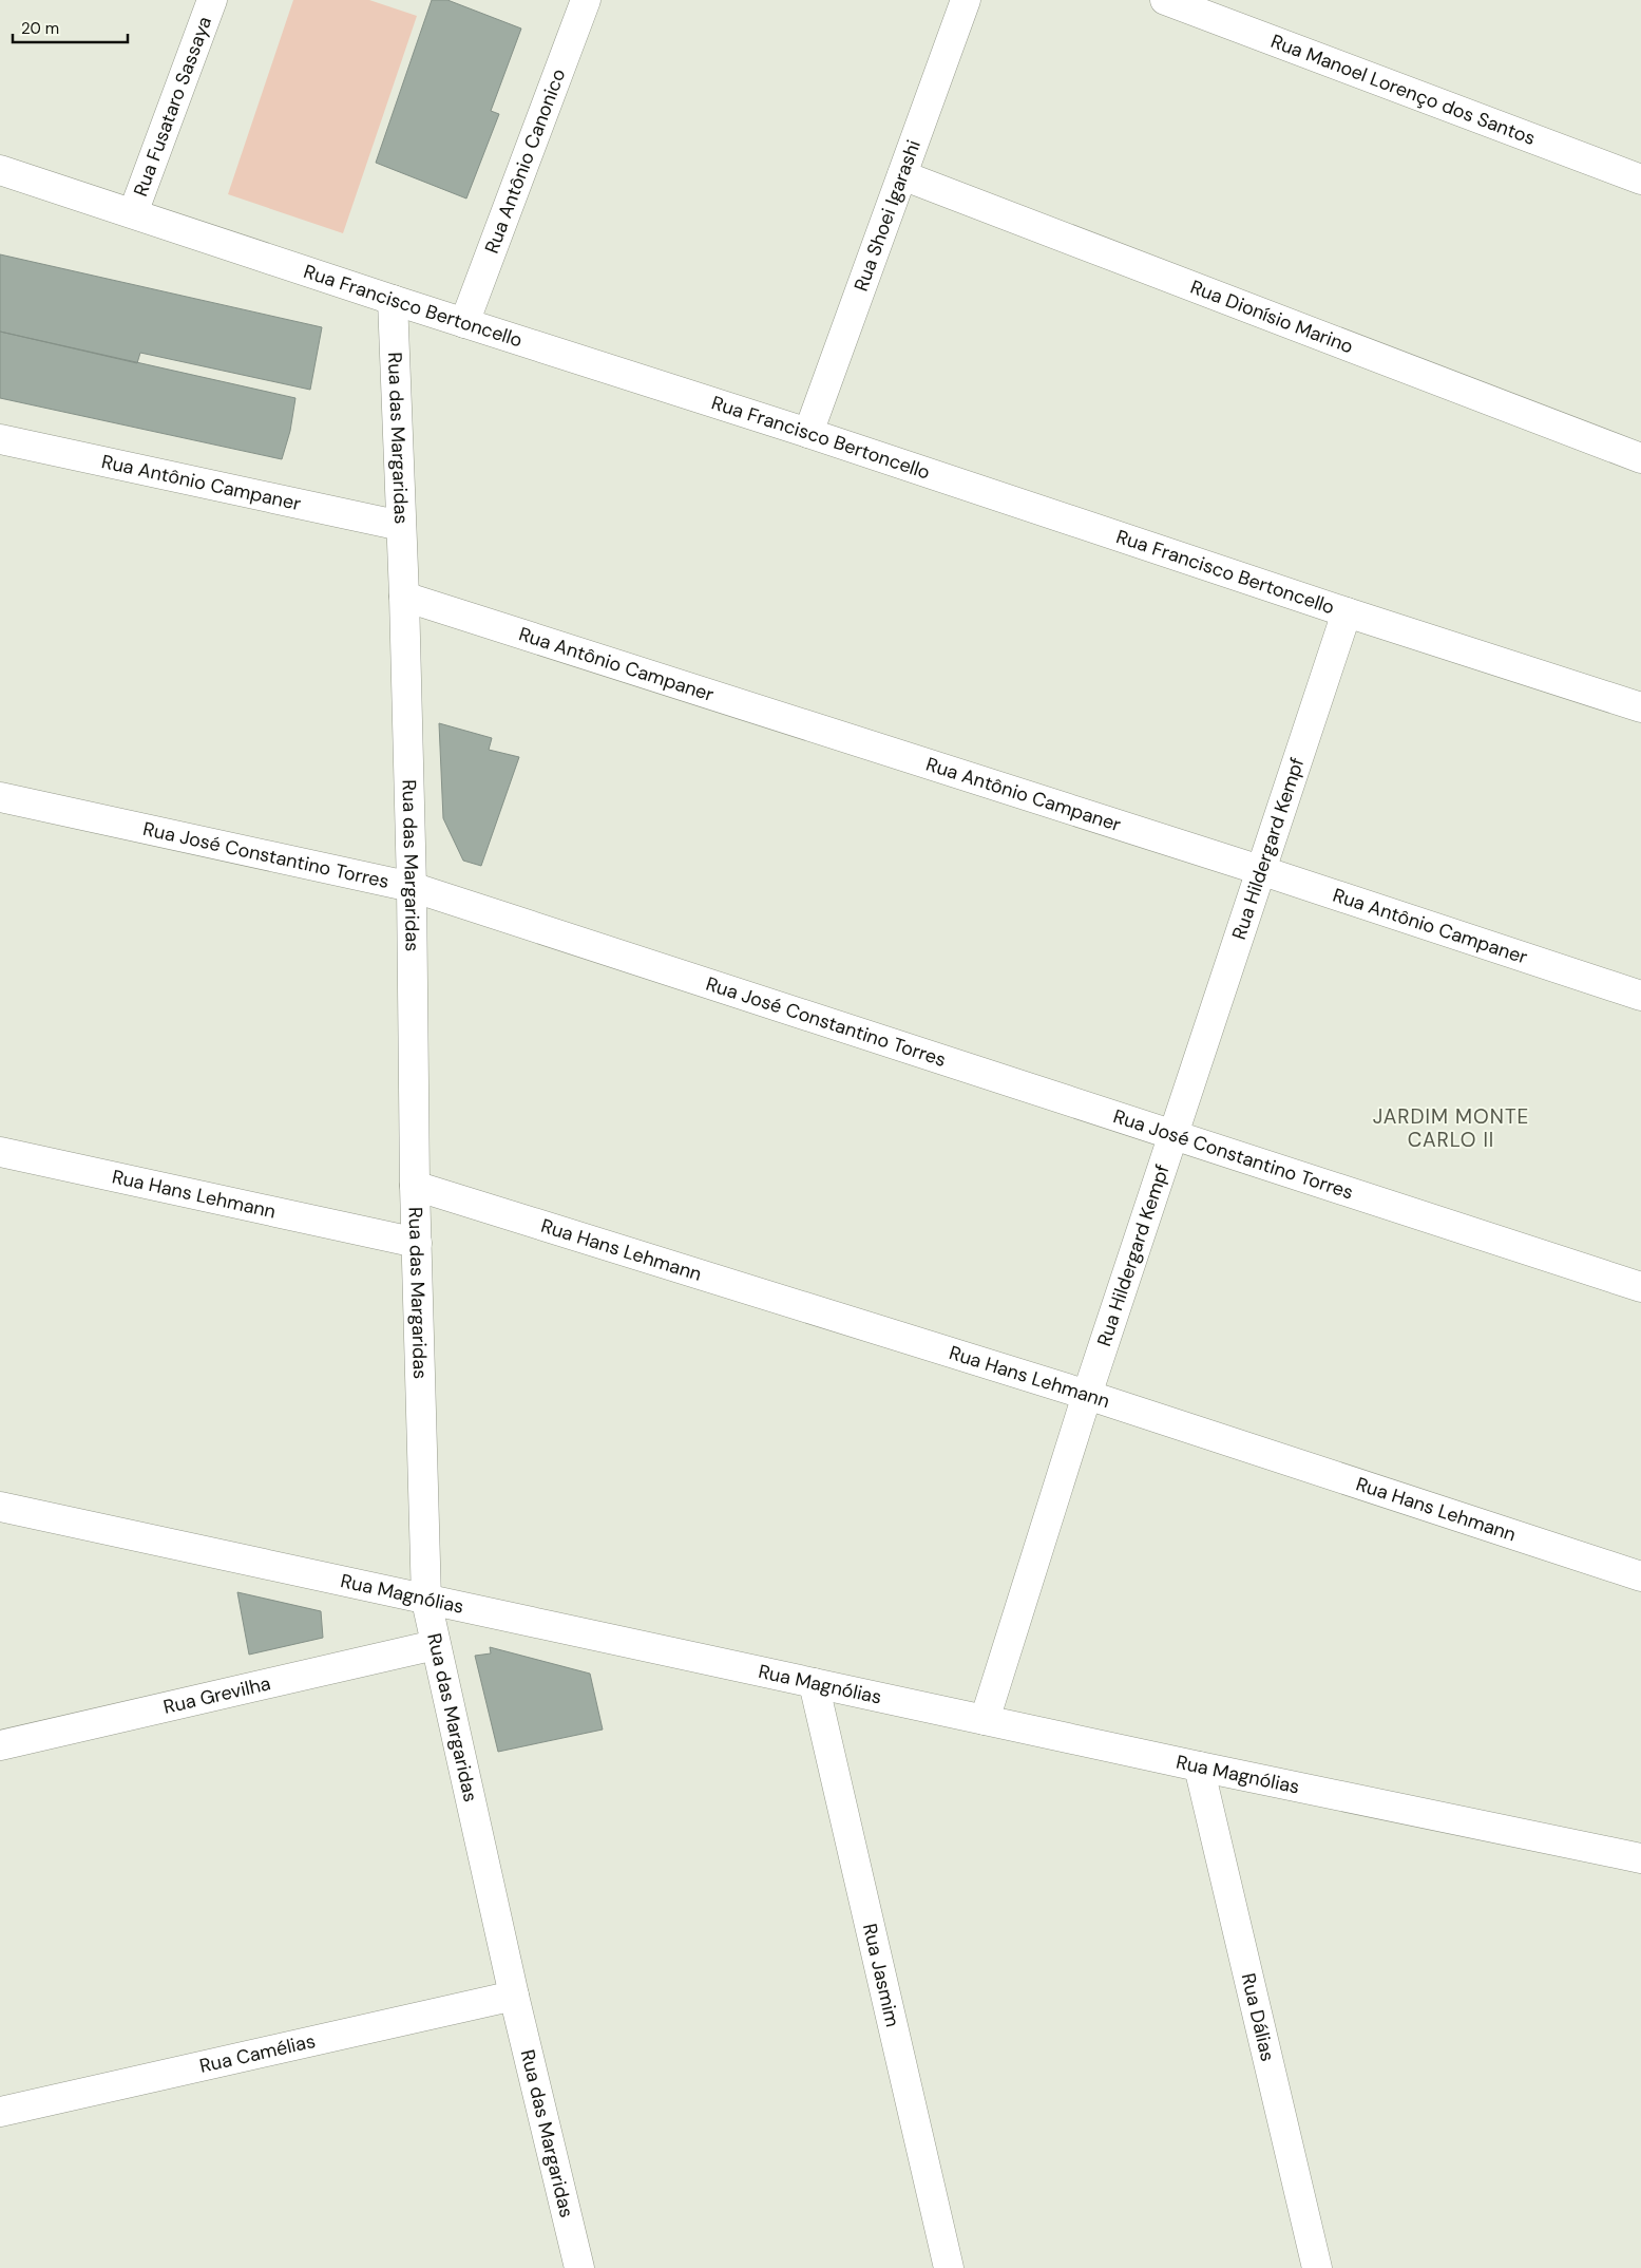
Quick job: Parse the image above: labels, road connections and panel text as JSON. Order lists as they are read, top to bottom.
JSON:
{
  "streets": {
    "street": [
      "Rua Manoel Lorenço dos Santos",
      "Rua Fusataro Sassaya",
      "Rua Antônio Canonico",
      "Rua Shoei Igarashi",
      "Rua Francisco Bertoncello",
      "Rua Dionísio Marino",
      "Rua das Margaridas",
      "Rua Antônio Campaner",
      "Rua Hildergard Kempf",
      "Rua José Constantino Torres",
      "Rua Hans Lehmann",
      "Rua Magnólias",
      "Rua Grevilha",
      "Rua Jasmim",
      "Rua Dálias",
      "Rua Camélias"
    ]
  },
  "crossings": [
    ["Rua Fusataro Sassaya", "Rua Francisco Bertoncello"],
    ["Rua Antônio Canonico", "Rua Francisco Bertoncello"],
    ["Rua Shoei Igarashi", "Rua Francisco Bertoncello"],
    ["Rua Shoei Igarashi", "Rua Dionísio Marino"],
    ["Rua Francisco Bertoncello", "Rua das Margaridas"],
    ["Rua Francisco Bertoncello", "Rua Hildergard Kempf"],
    ["Rua das Margaridas", "Rua Antônio Campaner"],
    ["Rua das Margaridas", "Rua José Constantino Torres"],
    ["Rua das Margaridas", "Rua Hans Lehmann"],
    ["Rua das Margaridas", "Rua Magnólias"],
    ["Rua das Margaridas", "Rua Grevilha"],
    ["Rua das Margaridas", "Rua Camélias"],
    ["Rua Antônio Campaner", "Rua Hildergard Kempf"],
    ["Rua Hildergard Kempf", "Rua José Constantino Torres"],
    ["Rua Hildergard Kempf", "Rua Hans Lehmann"],
    ["Rua Hildergard Kempf", "Rua Magnólias"],
    ["Rua Magnólias", "Rua Jasmim"],
    ["Rua Magnólias", "Rua Dálias"]
  ],
  "districts": ["JARDIM MONTE CARLO II"],
  "scale_bar": "20 m"
}
